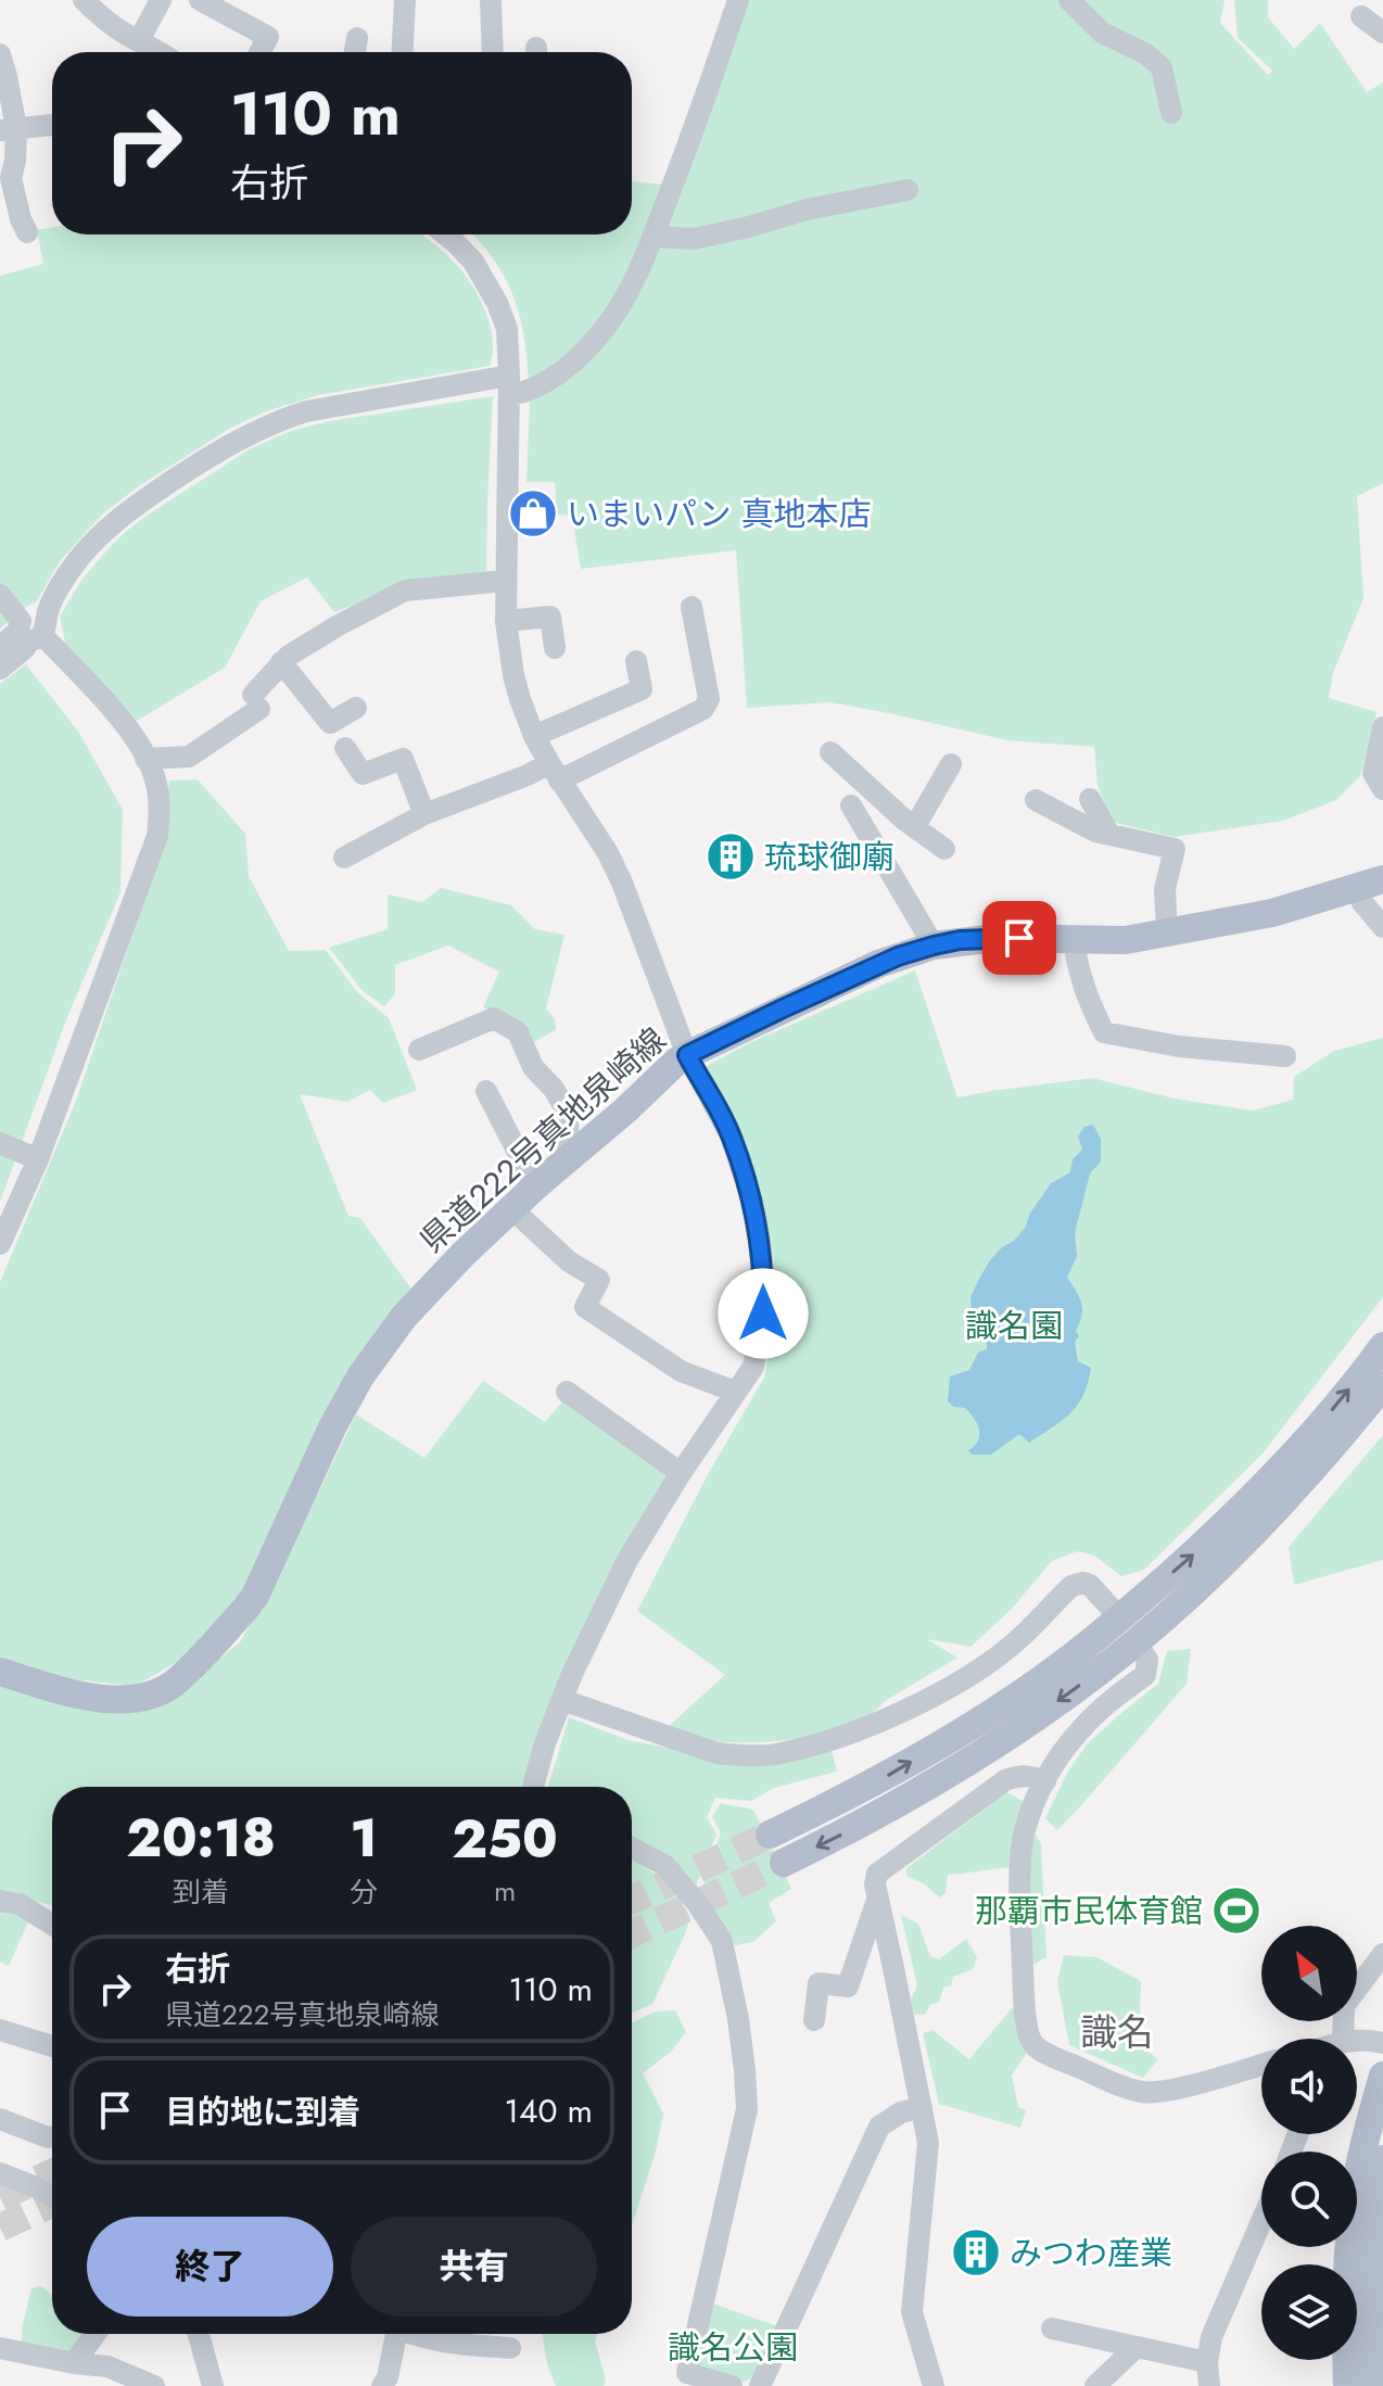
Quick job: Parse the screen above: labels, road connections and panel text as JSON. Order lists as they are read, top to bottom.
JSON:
{
  "streets": {
    "main road": ["県道222号真地泉崎線"]
  },
  "districts": ["識名"],
  "parks": ["識名園", "識名公園"],
  "places": {
    "shop": ["いまいパン 真地本店"],
    "building": ["琉球御廟", "みつわ産業"],
    "sports": ["那覇市民体育館"]
  },
  "north": "top left",
  "page": {
    "turn": ["110 m", "右折"],
    "eta": [
      "20:18",
      "到着",
      "1",
      "分",
      "250",
      "m"
    ],
    "list": [
      {
        "name": "右折",
        "note": "県道222号真地泉崎線",
        "value": "110 m"
      },
      {
        "name": "目的地に到着",
        "value": "140 m"
      }
    ],
    "buttons": ["終了", "共有"]
  }
}
